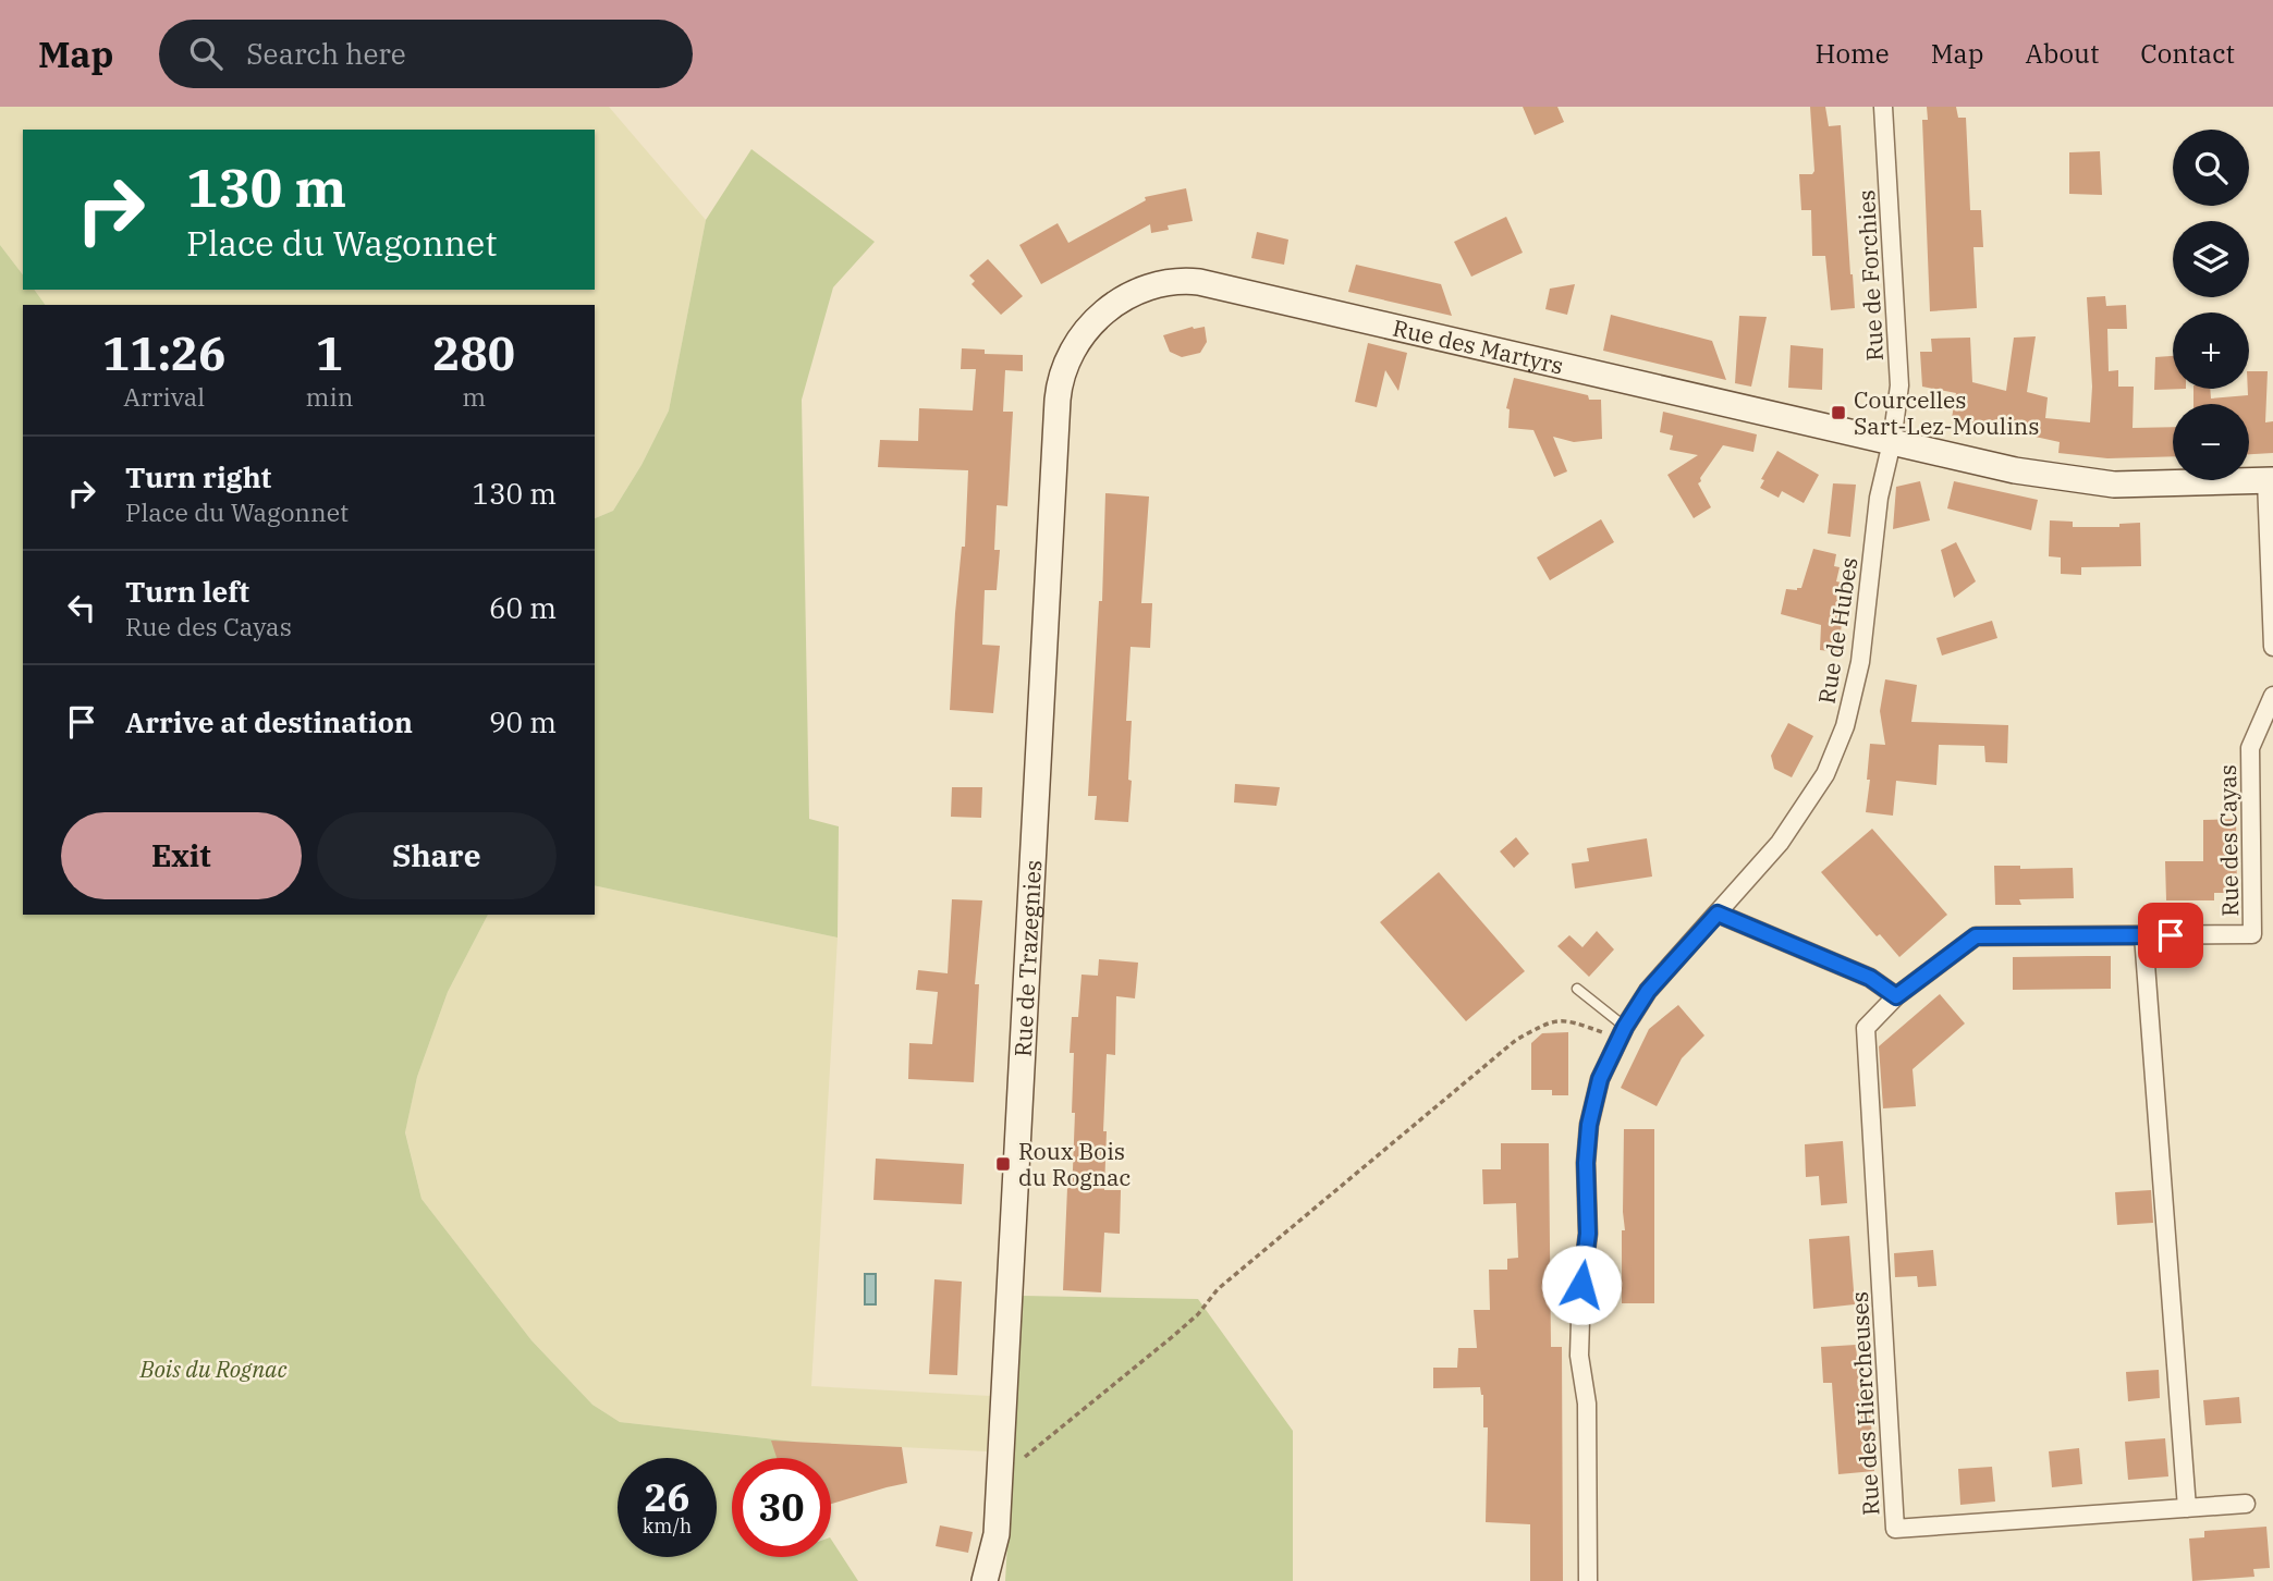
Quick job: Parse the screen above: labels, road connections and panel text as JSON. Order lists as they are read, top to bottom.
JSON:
{
  "streets": {
    "main road": ["Rue des Martyrs", "Rue de Trazegnies"],
    "street": [
      "Rue de Forchies",
      "Rue de Hubes",
      "Rue des Cayas",
      "Rue des Hiercheuses"
    ]
  },
  "crossings": [
    ["Rue de Forchies", "Rue des Martyrs"],
    ["Rue de Forchies", "Rue de Hubes"],
    ["Rue des Martyrs", "Rue de Hubes"],
    ["Rue des Martyrs", "Rue de Trazegnies"],
    ["Rue des Cayas", "Rue des Hiercheuses"]
  ],
  "parks": ["Bois du Rognac"],
  "places": {
    "transit": ["Courcelles Sart-Lez-Moulins", "Roux Bois du Rognac"]
  },
  "page": {
    "header": "Map",
    "search": "Search here",
    "nav": [
      "Home",
      "Map",
      "About",
      "Contact"
    ],
    "map_buttons": ["+", "−"],
    "turn": ["130 m", "Place du Wagonnet"],
    "eta": [
      "11:26",
      "Arrival",
      "1",
      "min",
      "280",
      "m"
    ],
    "list": [
      {
        "name": "Turn right",
        "note": "Place du Wagonnet",
        "value": "130 m"
      },
      {
        "name": "Turn left",
        "note": "Rue des Cayas",
        "value": "60 m"
      },
      {
        "name": "Arrive at destination",
        "value": "90 m"
      }
    ],
    "buttons": ["Exit", "Share"],
    "speed": "26 km/h",
    "limit": "30"
  }
}
